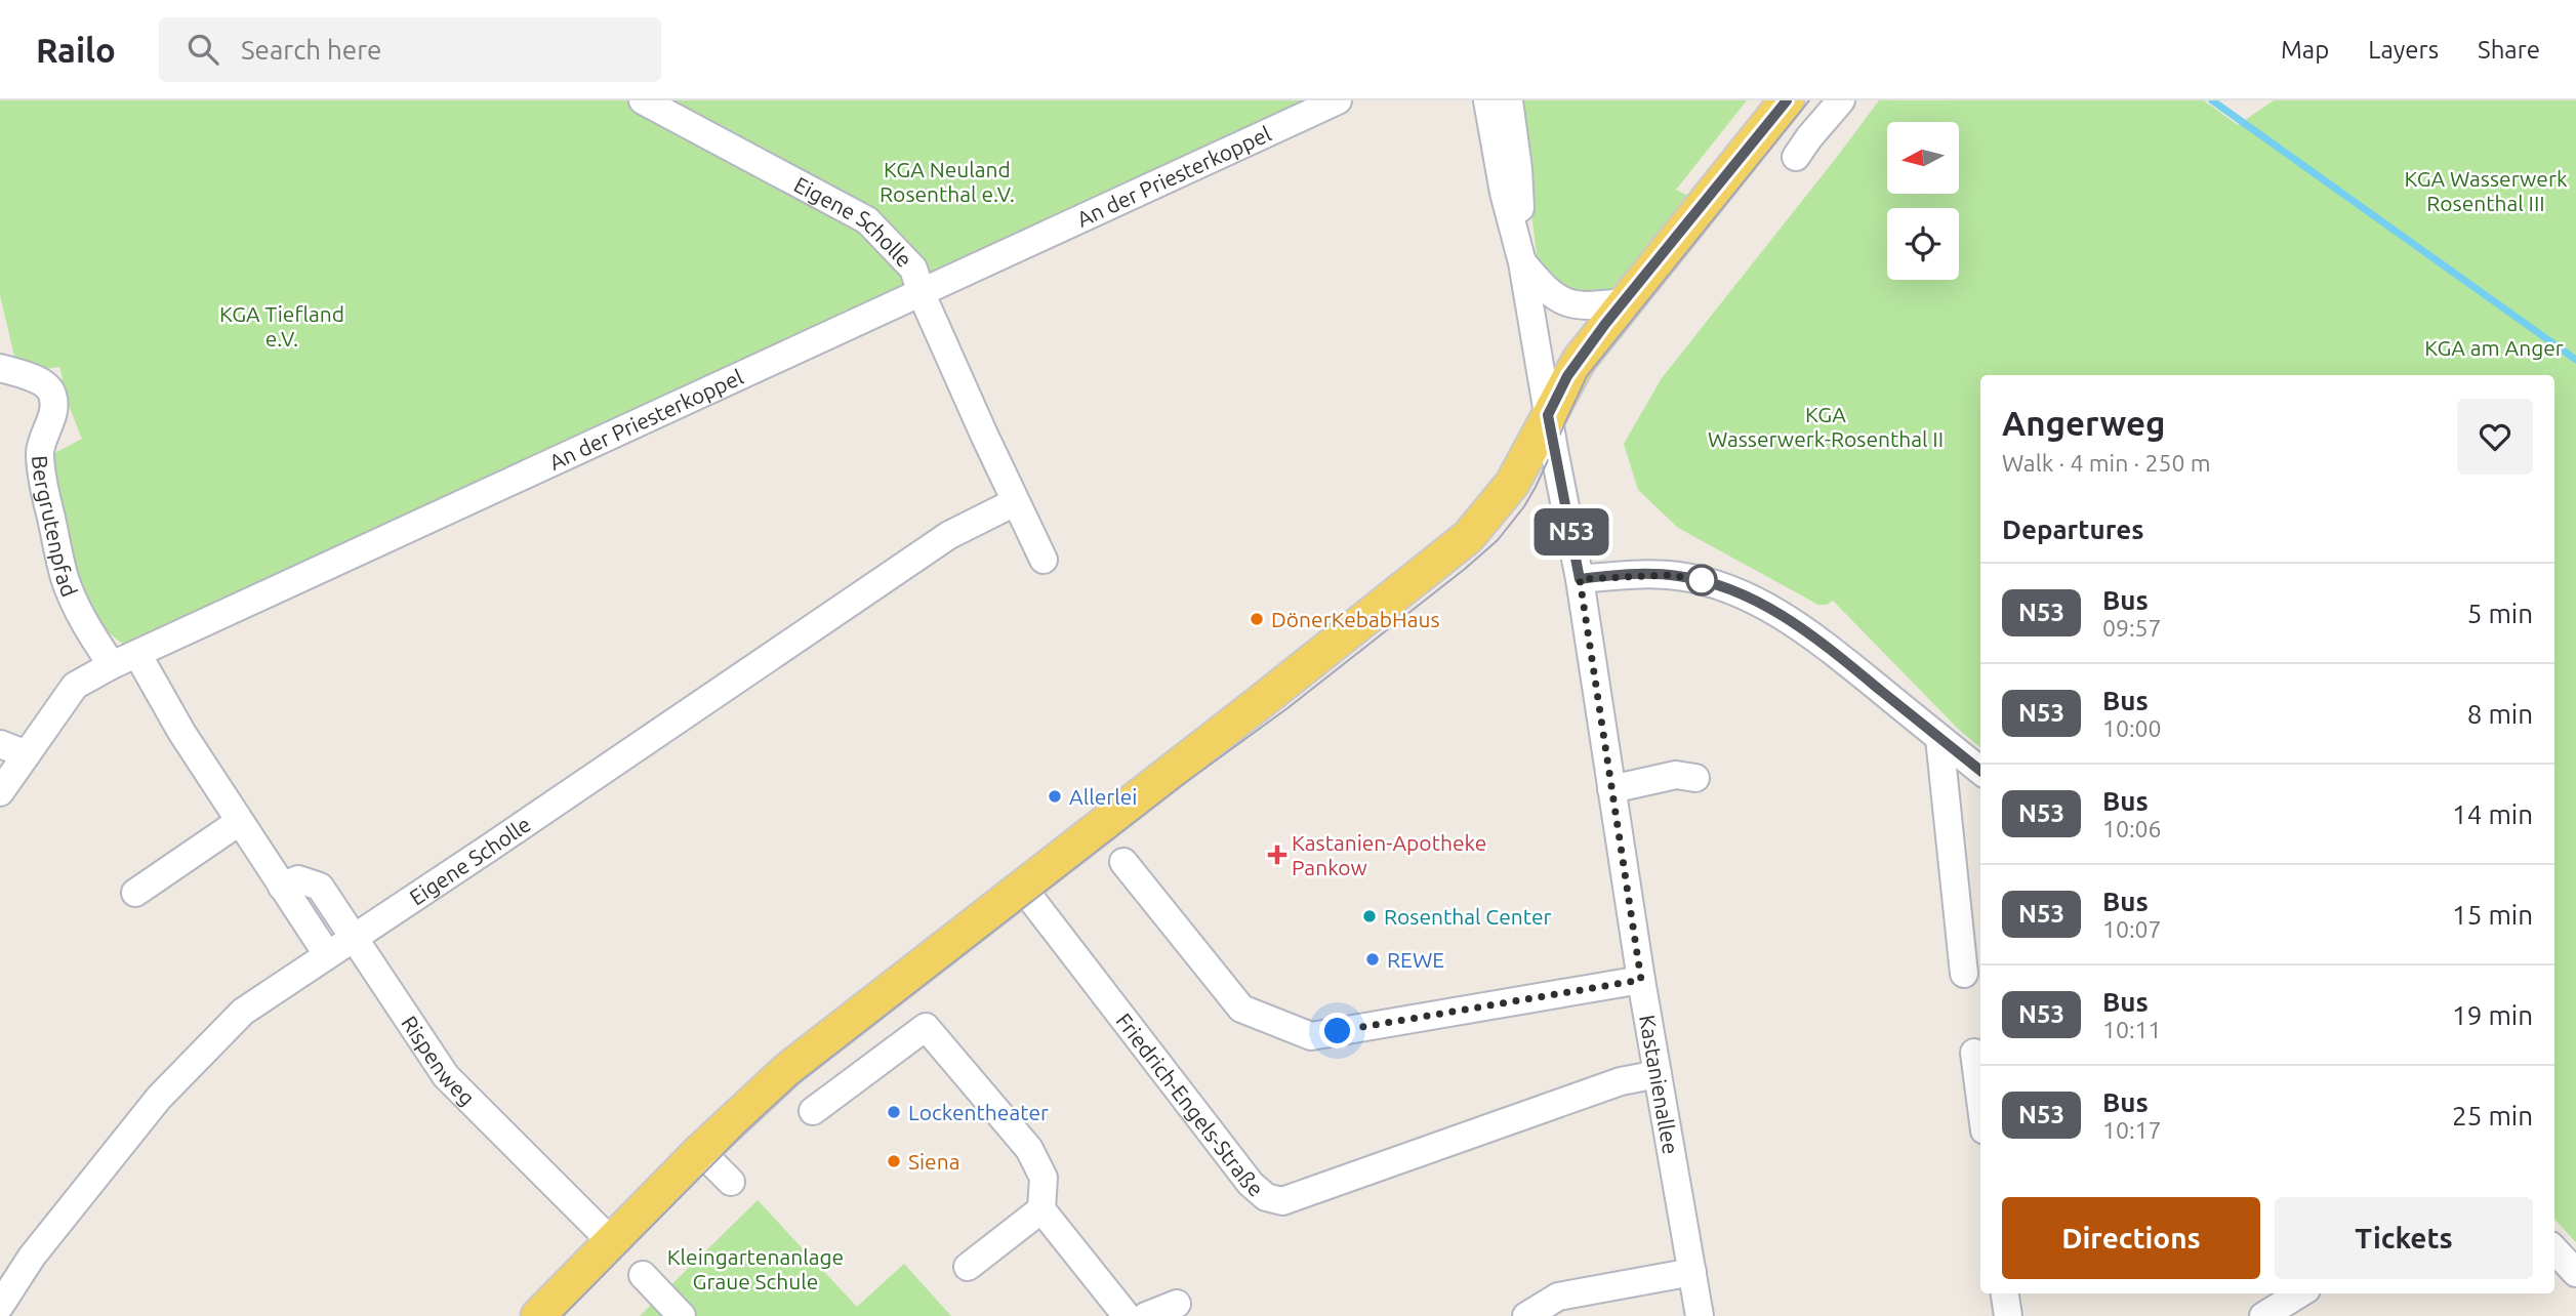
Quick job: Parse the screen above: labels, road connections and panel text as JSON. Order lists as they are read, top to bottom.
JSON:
{
  "streets": {
    "street": [
      "An der Priesterkoppel",
      "Eigene Scholle",
      "Bergrutenpfad",
      "Rispenweg",
      "Kastanienallee",
      "Friedrich-Engels-Straße"
    ]
  },
  "crossings": [
    ["An der Priesterkoppel", "Eigene Scholle"],
    ["An der Priesterkoppel", "Bergrutenpfad"],
    ["Eigene Scholle", "Rispenweg"],
    ["Kastanienallee", "Friedrich-Engels-Straße"]
  ],
  "parks": [
    "KGA Neuland Rosenthal e.V.",
    "KGA Wasserwerk Rosenthal III",
    "KGA Tiefland e.V.",
    "KGA am Anger",
    "KGA Wasserwerk-Rosenthal II",
    "Kleingartenanlage Graue Schule"
  ],
  "places": {
    "other": [
      "DönerKebabHaus",
      "Allerlei",
      "Rosenthal Center",
      "REWE",
      "Lockentheater",
      "Siena"
    ],
    "health": ["Kastanien-Apotheke Pankow"]
  },
  "lines": ["bus line N53"],
  "north": "left",
  "page": {
    "header": "Railo",
    "search": "Search here",
    "nav": ["Map", "Layers", "Share"],
    "on_map": "N53",
    "heading": [
      ["Angerweg", "Walk · 4 min · 250 m"],
      "Departures"
    ],
    "list": [
      {
        "mark": "N53",
        "name": "Bus",
        "note": "09:57",
        "value": "5 min"
      },
      {
        "mark": "N53",
        "name": "Bus",
        "note": "10:00",
        "value": "8 min"
      },
      {
        "mark": "N53",
        "name": "Bus",
        "note": "10:06",
        "value": "14 min"
      },
      {
        "mark": "N53",
        "name": "Bus",
        "note": "10:07",
        "value": "15 min"
      },
      {
        "mark": "N53",
        "name": "Bus",
        "note": "10:11",
        "value": "19 min"
      },
      {
        "mark": "N53",
        "name": "Bus",
        "note": "10:17",
        "value": "25 min"
      }
    ],
    "buttons": ["Directions", "Tickets"]
  }
}
